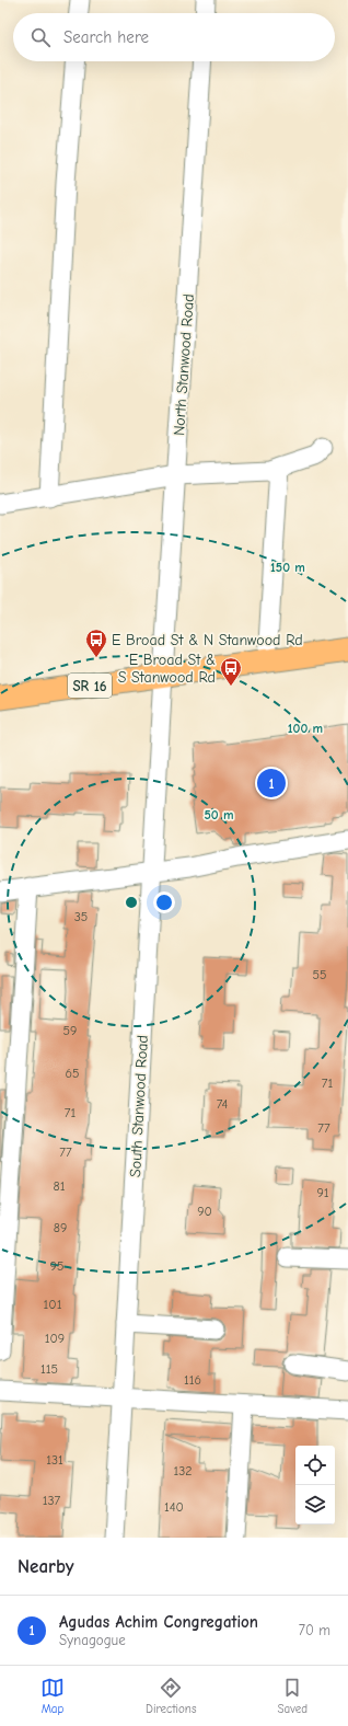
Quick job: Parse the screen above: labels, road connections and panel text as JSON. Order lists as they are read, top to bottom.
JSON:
{
  "streets": {
    "main road": ["SR 16"],
    "street": ["North Stanwood Road", "South Stanwood Road"]
  },
  "crossings": [
    ["North Stanwood Road", "SR 16"],
    ["North Stanwood Road", "South Stanwood Road"],
    ["SR 16", "South Stanwood Road"]
  ],
  "places": {
    "bus stop": ["E Broad St & N Stanwood Rd", "E Broad St & S Stanwood Rd"]
  },
  "house_numbers": [
    "35",
    "55",
    "59",
    "65",
    "71",
    "74",
    "71",
    "77",
    "77",
    "81",
    "91",
    "90",
    "89",
    "95",
    "101",
    "109",
    "115",
    "116",
    "131",
    "132",
    "137",
    "140"
  ],
  "page": {
    "search": "Search here",
    "pins": "1",
    "heading": "Nearby",
    "list": [
      {
        "mark": "1",
        "name": "Agudas Achim Congregation",
        "note": "Synagogue",
        "value": "70 m"
      }
    ],
    "nav": ["Map", "Directions", "Saved"]
  },
  "rings": ["150 m", "100 m", "50 m"]
}
